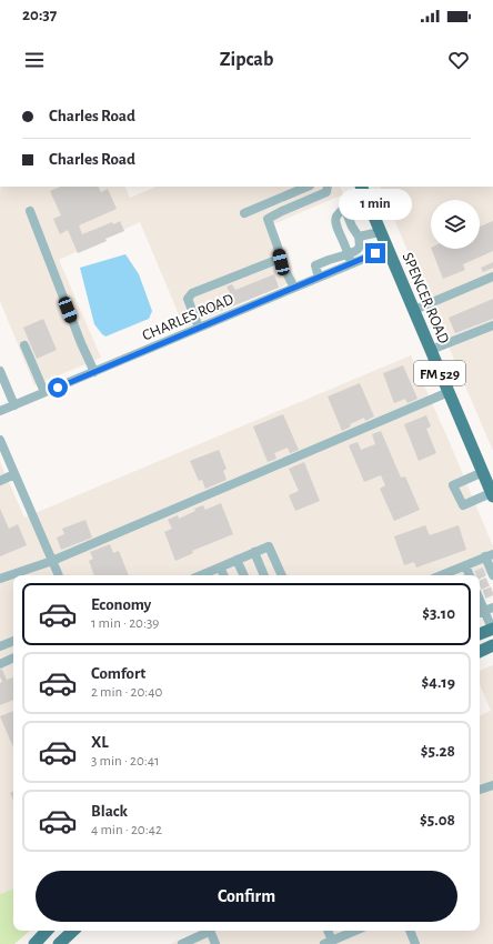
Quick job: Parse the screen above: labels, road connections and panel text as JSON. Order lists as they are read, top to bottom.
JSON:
{
  "streets": {
    "main road": ["SPENCER ROAD", "FM 529"],
    "street": ["CHARLES ROAD"]
  },
  "crossings": [
    ["SPENCER ROAD", "CHARLES ROAD"]
  ],
  "page": {
    "status": "20:37",
    "header": "Zipcab",
    "banner": ["Charles Road", "Charles Road"],
    "bubble": "1 min",
    "list": [
      {
        "name": "Economy",
        "note": "1 min · 20:39",
        "value": "$3.10"
      },
      {
        "name": "Comfort",
        "note": "2 min · 20:40",
        "value": "$4.19"
      },
      {
        "name": "XL",
        "note": "3 min · 20:41",
        "value": "$5.28"
      },
      {
        "name": "Black",
        "note": "4 min · 20:42",
        "value": "$5.08"
      }
    ],
    "buttons": "Confirm"
  }
}
